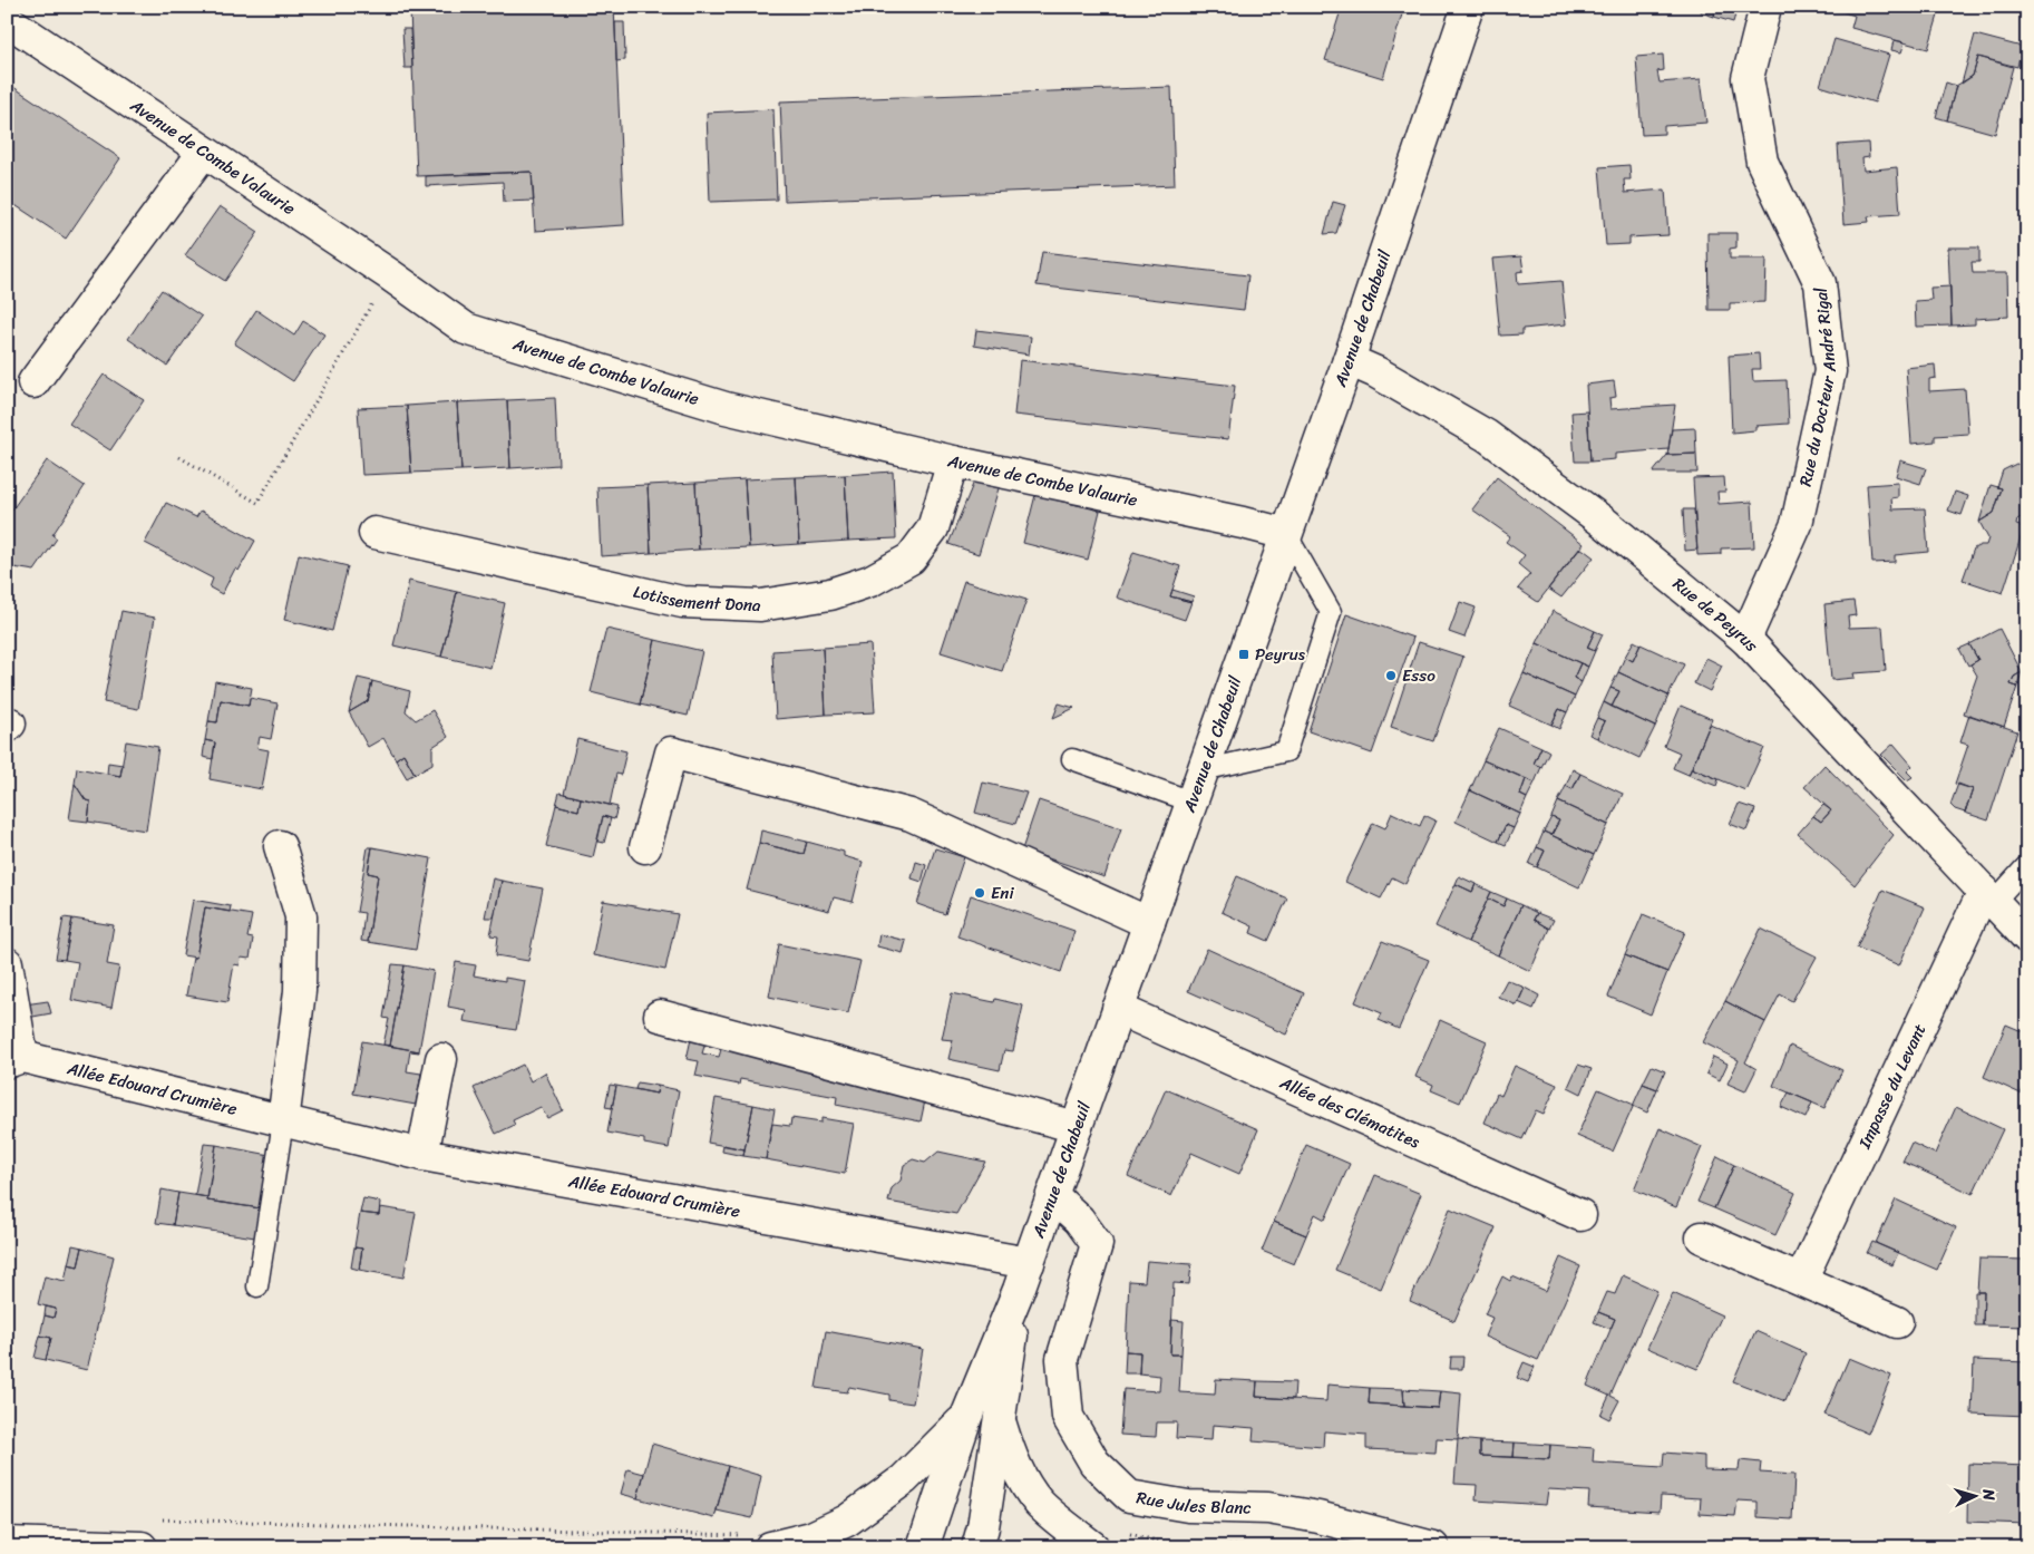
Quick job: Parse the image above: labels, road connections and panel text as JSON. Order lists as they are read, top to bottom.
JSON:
{
  "streets": {
    "street": [
      "Avenue de Combe Valaurie",
      "Avenue de Chabeuil",
      "Rue du Docteur André Rigal",
      "Lotissement Dona",
      "Rue de Peyrus",
      "Impasse du Levant",
      "Allée Edouard Crumière",
      "Allée des Clématites",
      "Rue Jules Blanc"
    ]
  },
  "crossings": [
    ["Avenue de Combe Valaurie", "Avenue de Chabeuil"],
    ["Avenue de Combe Valaurie", "Lotissement Dona"],
    ["Avenue de Chabeuil", "Rue de Peyrus"],
    ["Avenue de Chabeuil", "Allée Edouard Crumière"],
    ["Avenue de Chabeuil", "Allée des Clématites"],
    ["Avenue de Chabeuil", "Rue Jules Blanc"],
    ["Rue du Docteur André Rigal", "Rue de Peyrus"],
    ["Rue de Peyrus", "Impasse du Levant"]
  ],
  "places": {
    "transit": ["Peyrus"],
    "other": ["Esso", "Eni"]
  },
  "north": "right"
}
